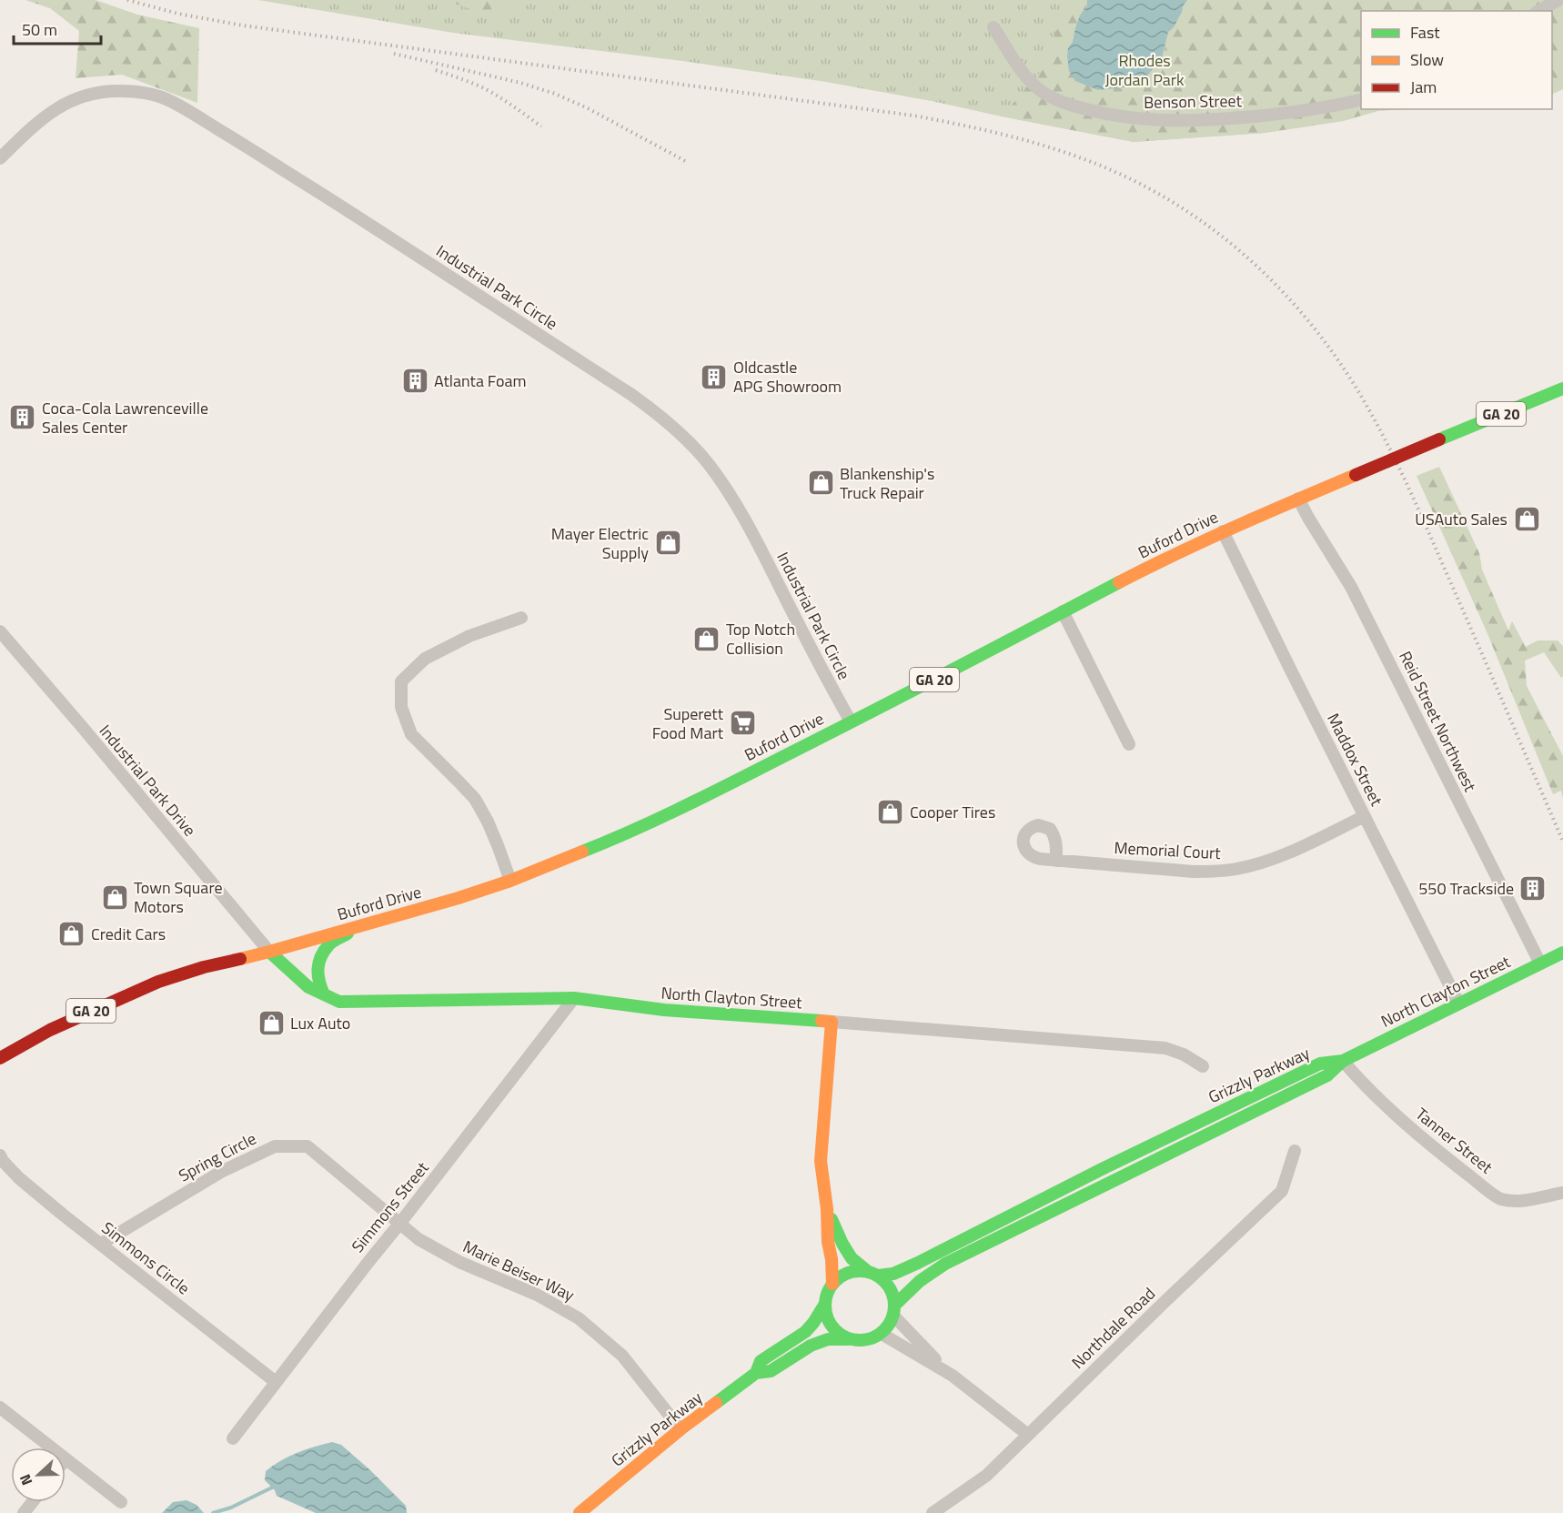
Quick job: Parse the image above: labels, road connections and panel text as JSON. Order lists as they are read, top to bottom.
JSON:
{
  "streets": {
    "main road": [
      "GA 20",
      "Buford Drive",
      "North Clayton Street",
      "Grizzly Parkway"
    ],
    "street": [
      "Benson Street",
      "Industrial Park Circle",
      "Reid Street Northwest",
      "Maddox Street",
      "Industrial Park Drive",
      "Memorial Court",
      "Tanner Street",
      "Spring Circle",
      "Simmons Street",
      "Simmons Circle",
      "Marie Beiser Way",
      "Northdale Road"
    ]
  },
  "crossings": [
    ["Industrial Park Circle", "Buford Drive"],
    ["Buford Drive", "Reid Street Northwest"],
    ["Buford Drive", "Maddox Street"],
    ["Buford Drive", "Industrial Park Drive"],
    ["Buford Drive", "North Clayton Street"],
    ["Reid Street Northwest", "North Clayton Street"],
    ["Maddox Street", "Memorial Court"],
    ["Maddox Street", "North Clayton Street"],
    ["Industrial Park Drive", "North Clayton Street"],
    ["North Clayton Street", "Grizzly Parkway"],
    ["North Clayton Street", "Tanner Street"],
    ["North Clayton Street", "Simmons Street"],
    ["Grizzly Parkway", "Tanner Street"],
    ["Grizzly Parkway", "Marie Beiser Way"],
    ["Spring Circle", "Simmons Street"],
    ["Spring Circle", "Simmons Circle"],
    ["Spring Circle", "Marie Beiser Way"],
    ["Simmons Street", "Simmons Circle"],
    ["Simmons Street", "Marie Beiser Way"]
  ],
  "parks": ["Rhodes Jordan Park"],
  "places": {
    "building": [
      "Oldcastle APG Showroom",
      "Atlanta Foam",
      "Coca-Cola Lawrenceville Sales Center",
      "550 Trackside"
    ],
    "shop": [
      "Blankenship's Truck Repair",
      "USAuto Sales",
      "Mayer Electric Supply",
      "Top Notch Collision",
      "Cooper Tires",
      "Town Square Motors",
      "Credit Cars",
      "Lux Auto"
    ],
    "supermarket": ["Superett Food Mart"]
  },
  "legend": ["Fast", "Slow", "Jam"],
  "scale_bar": "50 m",
  "north": "left"
}
